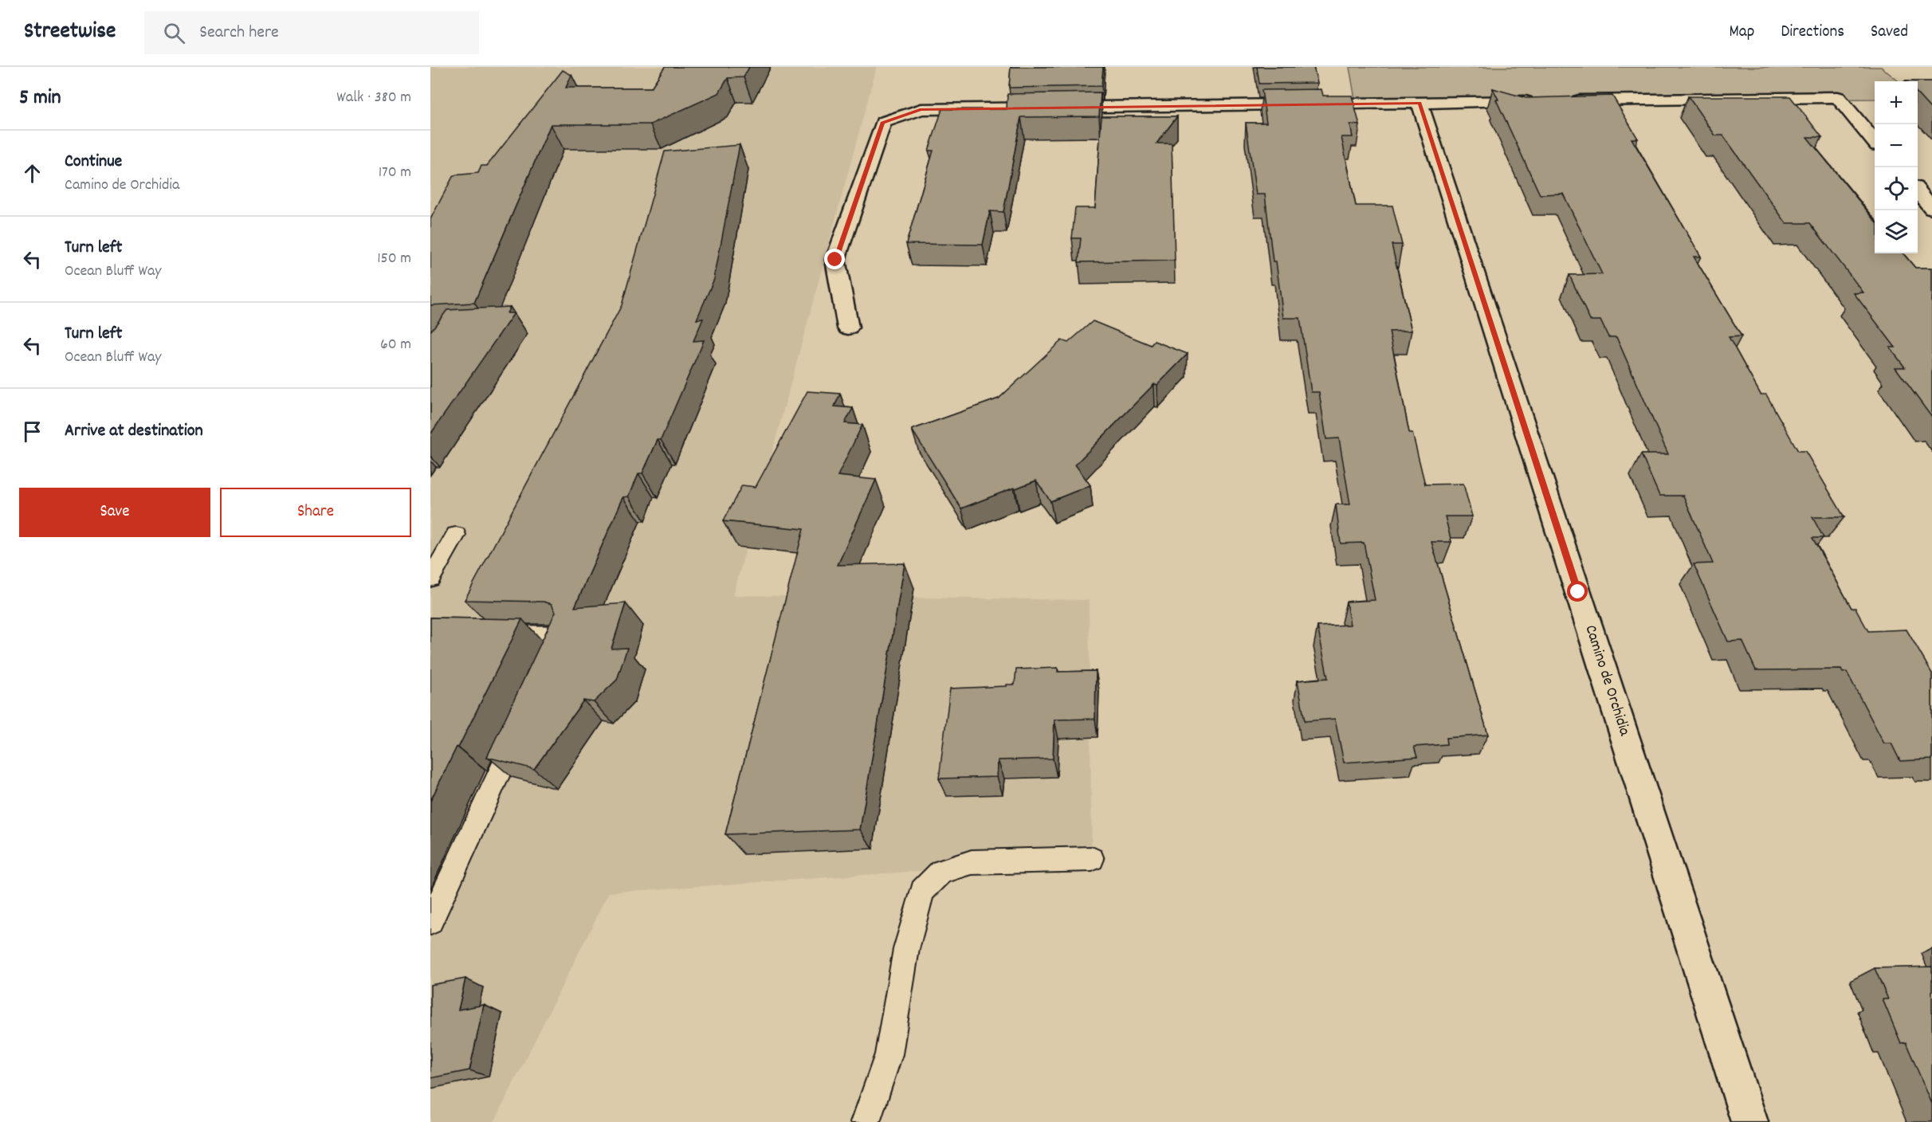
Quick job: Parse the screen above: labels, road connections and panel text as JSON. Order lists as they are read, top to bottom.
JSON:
{
  "streets": {
    "street": ["Camino de Orchidia"]
  },
  "page": {
    "header": "Streetwise",
    "search": "Search here",
    "nav": ["Map", "Directions", "Saved"],
    "heading": ["5 min", "Walk · 380 m"],
    "map_buttons": ["+", "−"],
    "list": [
      ["Continue", "Camino de Orchidia", "170 m"],
      ["Turn left", "Ocean Bluff Way", "150 m"],
      ["Turn left", "Ocean Bluff Way", "60 m"],
      "Arrive at destination"
    ],
    "buttons": ["Save", "Share"]
  }
}
